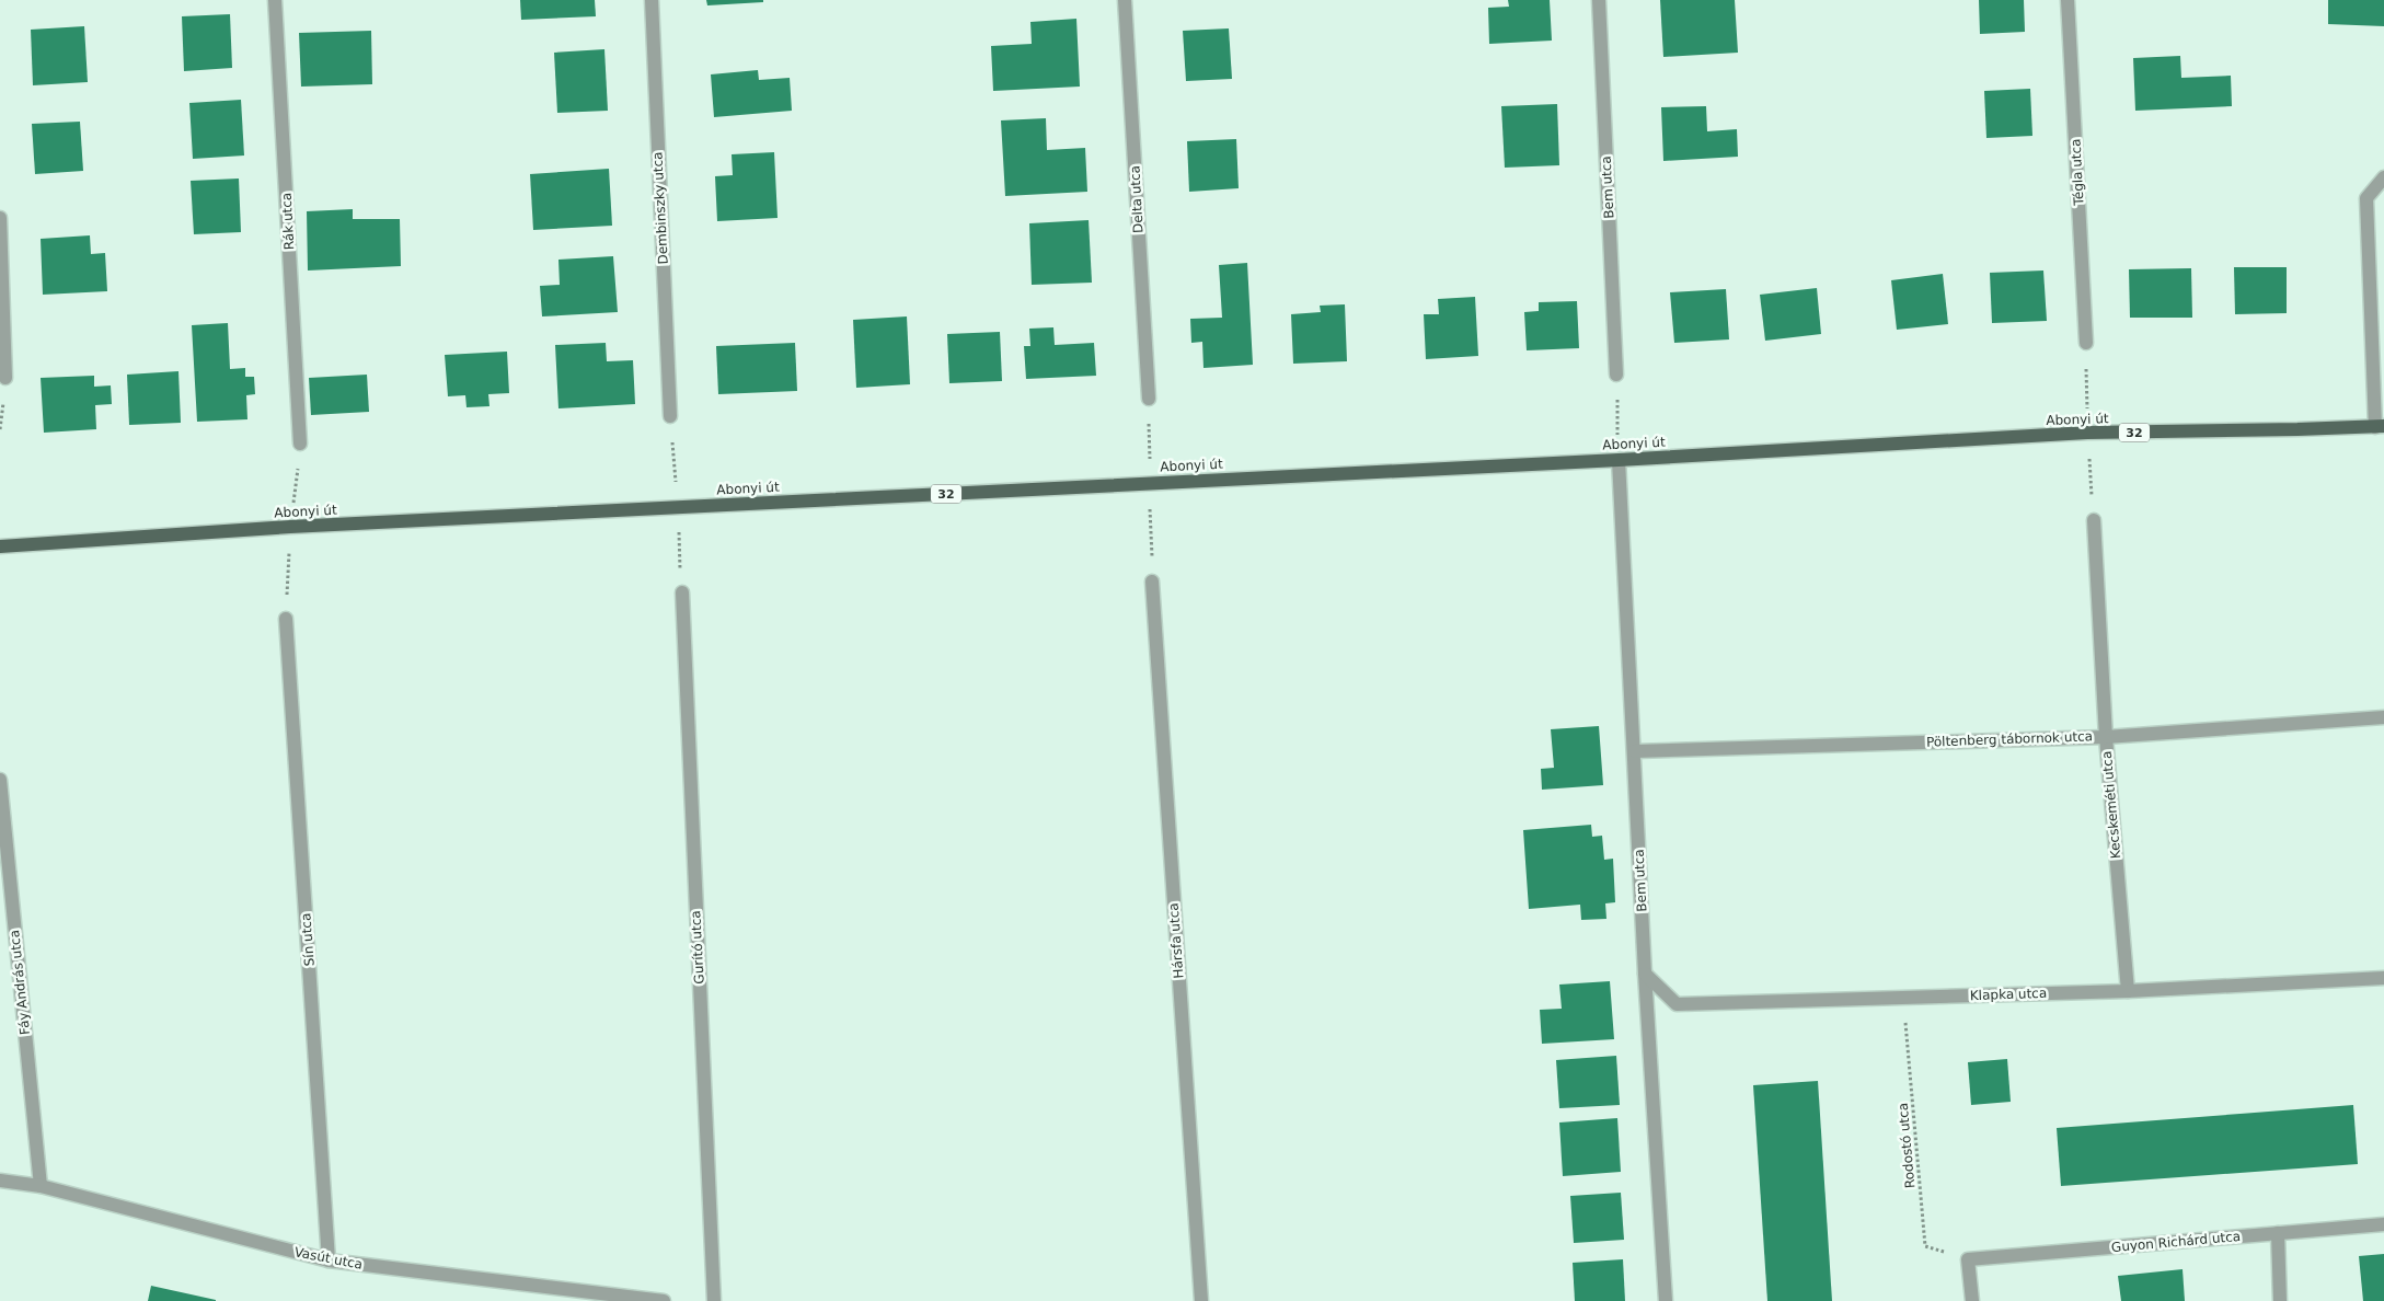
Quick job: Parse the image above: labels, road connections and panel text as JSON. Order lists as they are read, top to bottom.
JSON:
{
  "streets": {
    "main road": ["Abonyi út", "32"],
    "street": [
      "Tégla utca",
      "Bem utca",
      "Delta utca",
      "Dembinszky utca",
      "Rák utca",
      "Pöltenberg tábornok utca",
      "Kecskeméti utca",
      "Sín utca",
      "Hársfa utca",
      "Gurító utca",
      "Fáy András utca",
      "Klapka utca",
      "Guyon Richárd utca",
      "Vasút utca"
    ],
    "path": ["Rodostó utca"]
  },
  "crossings": [
    ["Bem utca", "Abonyi út"],
    ["Bem utca", "Pöltenberg tábornok utca"],
    ["Bem utca", "Klapka utca"],
    ["Pöltenberg tábornok utca", "Kecskeméti utca"],
    ["Kecskeméti utca", "Klapka utca"],
    ["Sín utca", "Vasút utca"],
    ["Fáy András utca", "Vasút utca"],
    ["Klapka utca", "Rodostó utca"],
    ["Rodostó utca", "Guyon Richárd utca"]
  ]
}
